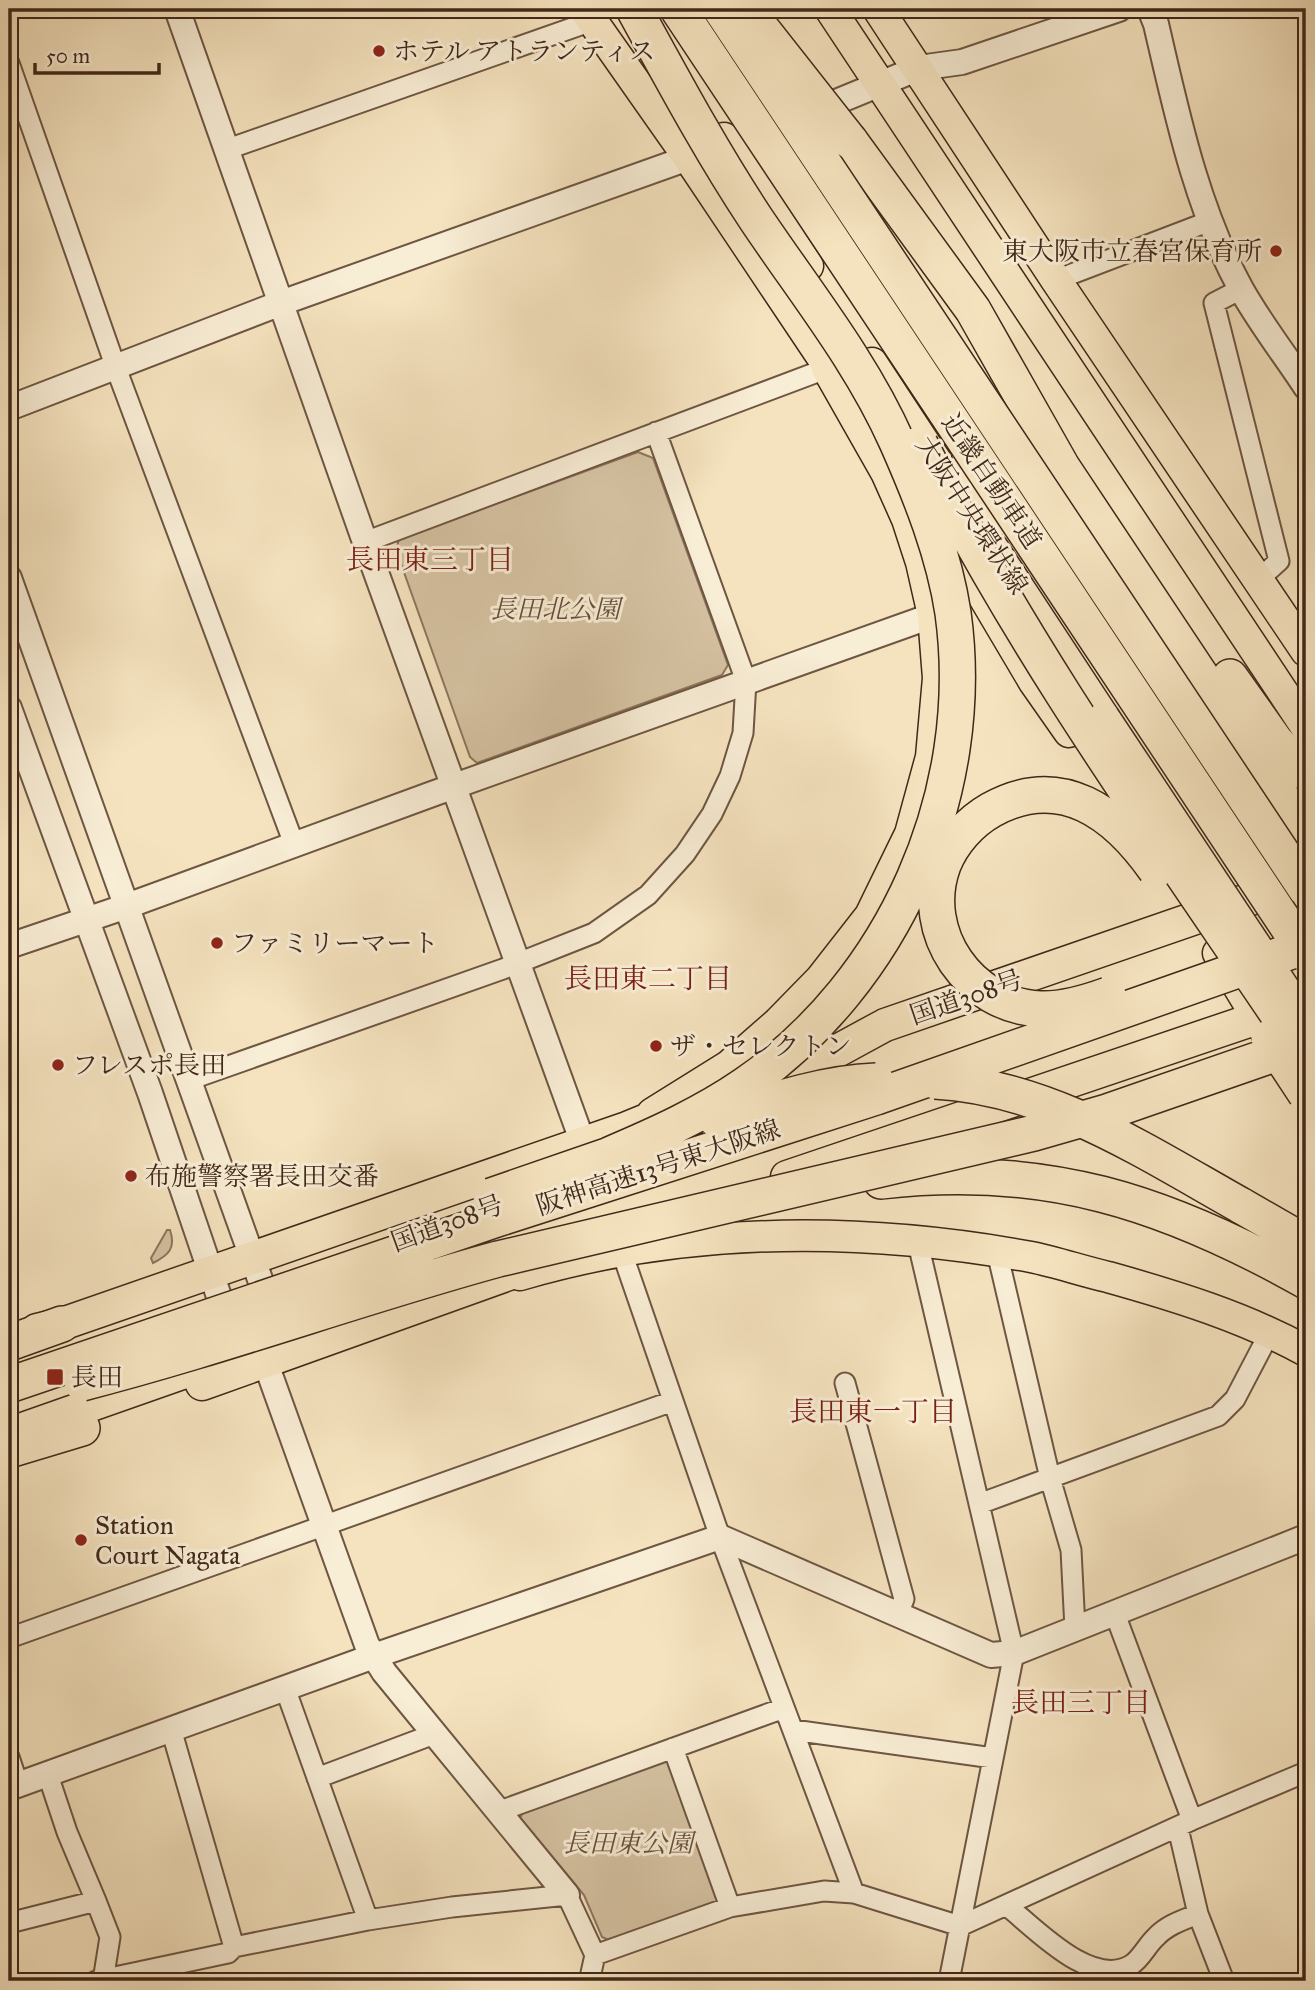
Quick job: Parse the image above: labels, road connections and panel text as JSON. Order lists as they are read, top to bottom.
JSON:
{
  "streets": {
    "highway": ["近畿自動車道", "国道308号", "阪神高速13号東大阪線"],
    "main road": ["大阪中央環状線"]
  },
  "districts": [
    "長田東三丁目",
    "長田東二丁目",
    "長田東一丁目",
    "長田三丁目"
  ],
  "parks": ["長田北公園", "長田東公園"],
  "places": {
    "other": [
      "ホテル アトランティス",
      "東大阪市立春宮保育所",
      "ファミリーマート",
      "ザ・セレクトン",
      "フレスポ長田",
      "布施警察署長田交番",
      "Station Court Nagata"
    ],
    "transit": ["長田"]
  },
  "scale_bar": "50 m"
}
